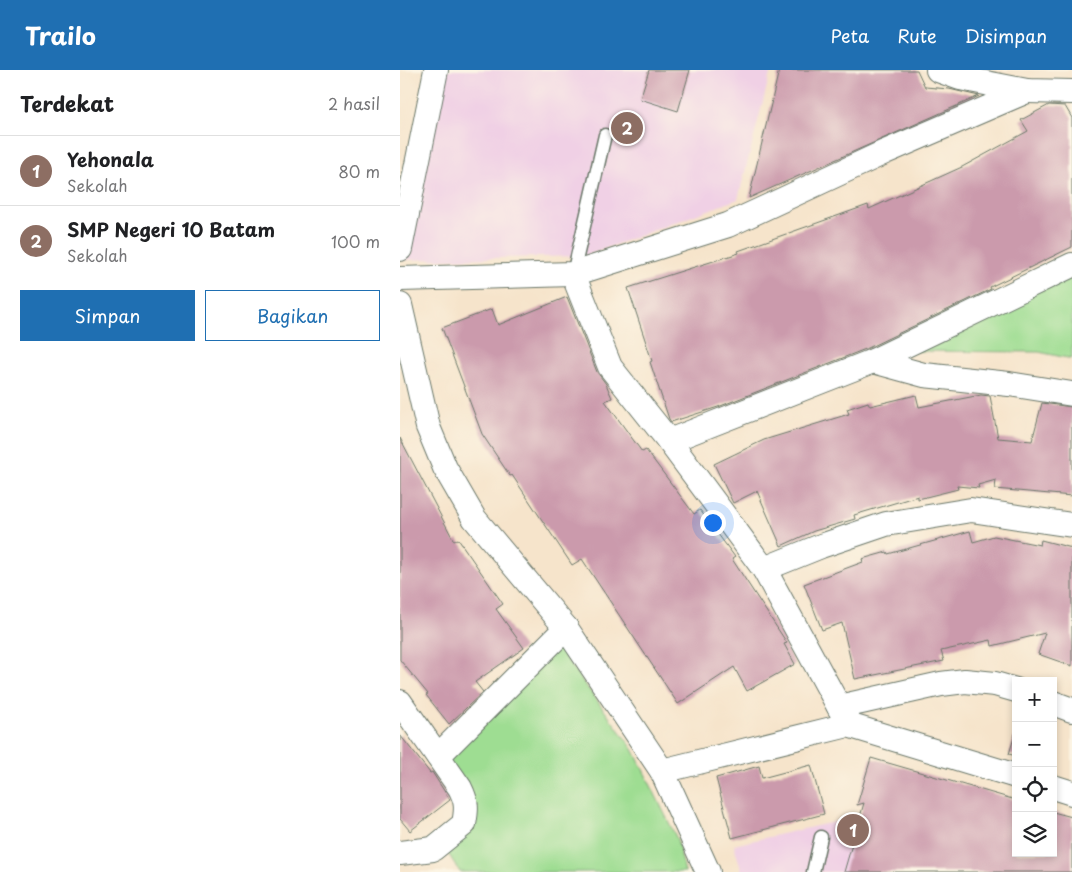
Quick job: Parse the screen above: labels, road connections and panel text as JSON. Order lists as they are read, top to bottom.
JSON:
{
  "page": {
    "header": "Trailo",
    "nav": ["Peta", "Rute", "Disimpan"],
    "heading": ["Terdekat", "2 hasil"],
    "pins": ["2", "1"],
    "list": [
      {
        "mark": "1",
        "name": "Yehonala",
        "note": "Sekolah",
        "value": "80 m"
      },
      {
        "mark": "2",
        "name": "SMP Negeri 10 Batam",
        "note": "Sekolah",
        "value": "100 m"
      }
    ],
    "buttons": ["Simpan", "Bagikan"],
    "map_buttons": ["+", "−"]
  }
}
